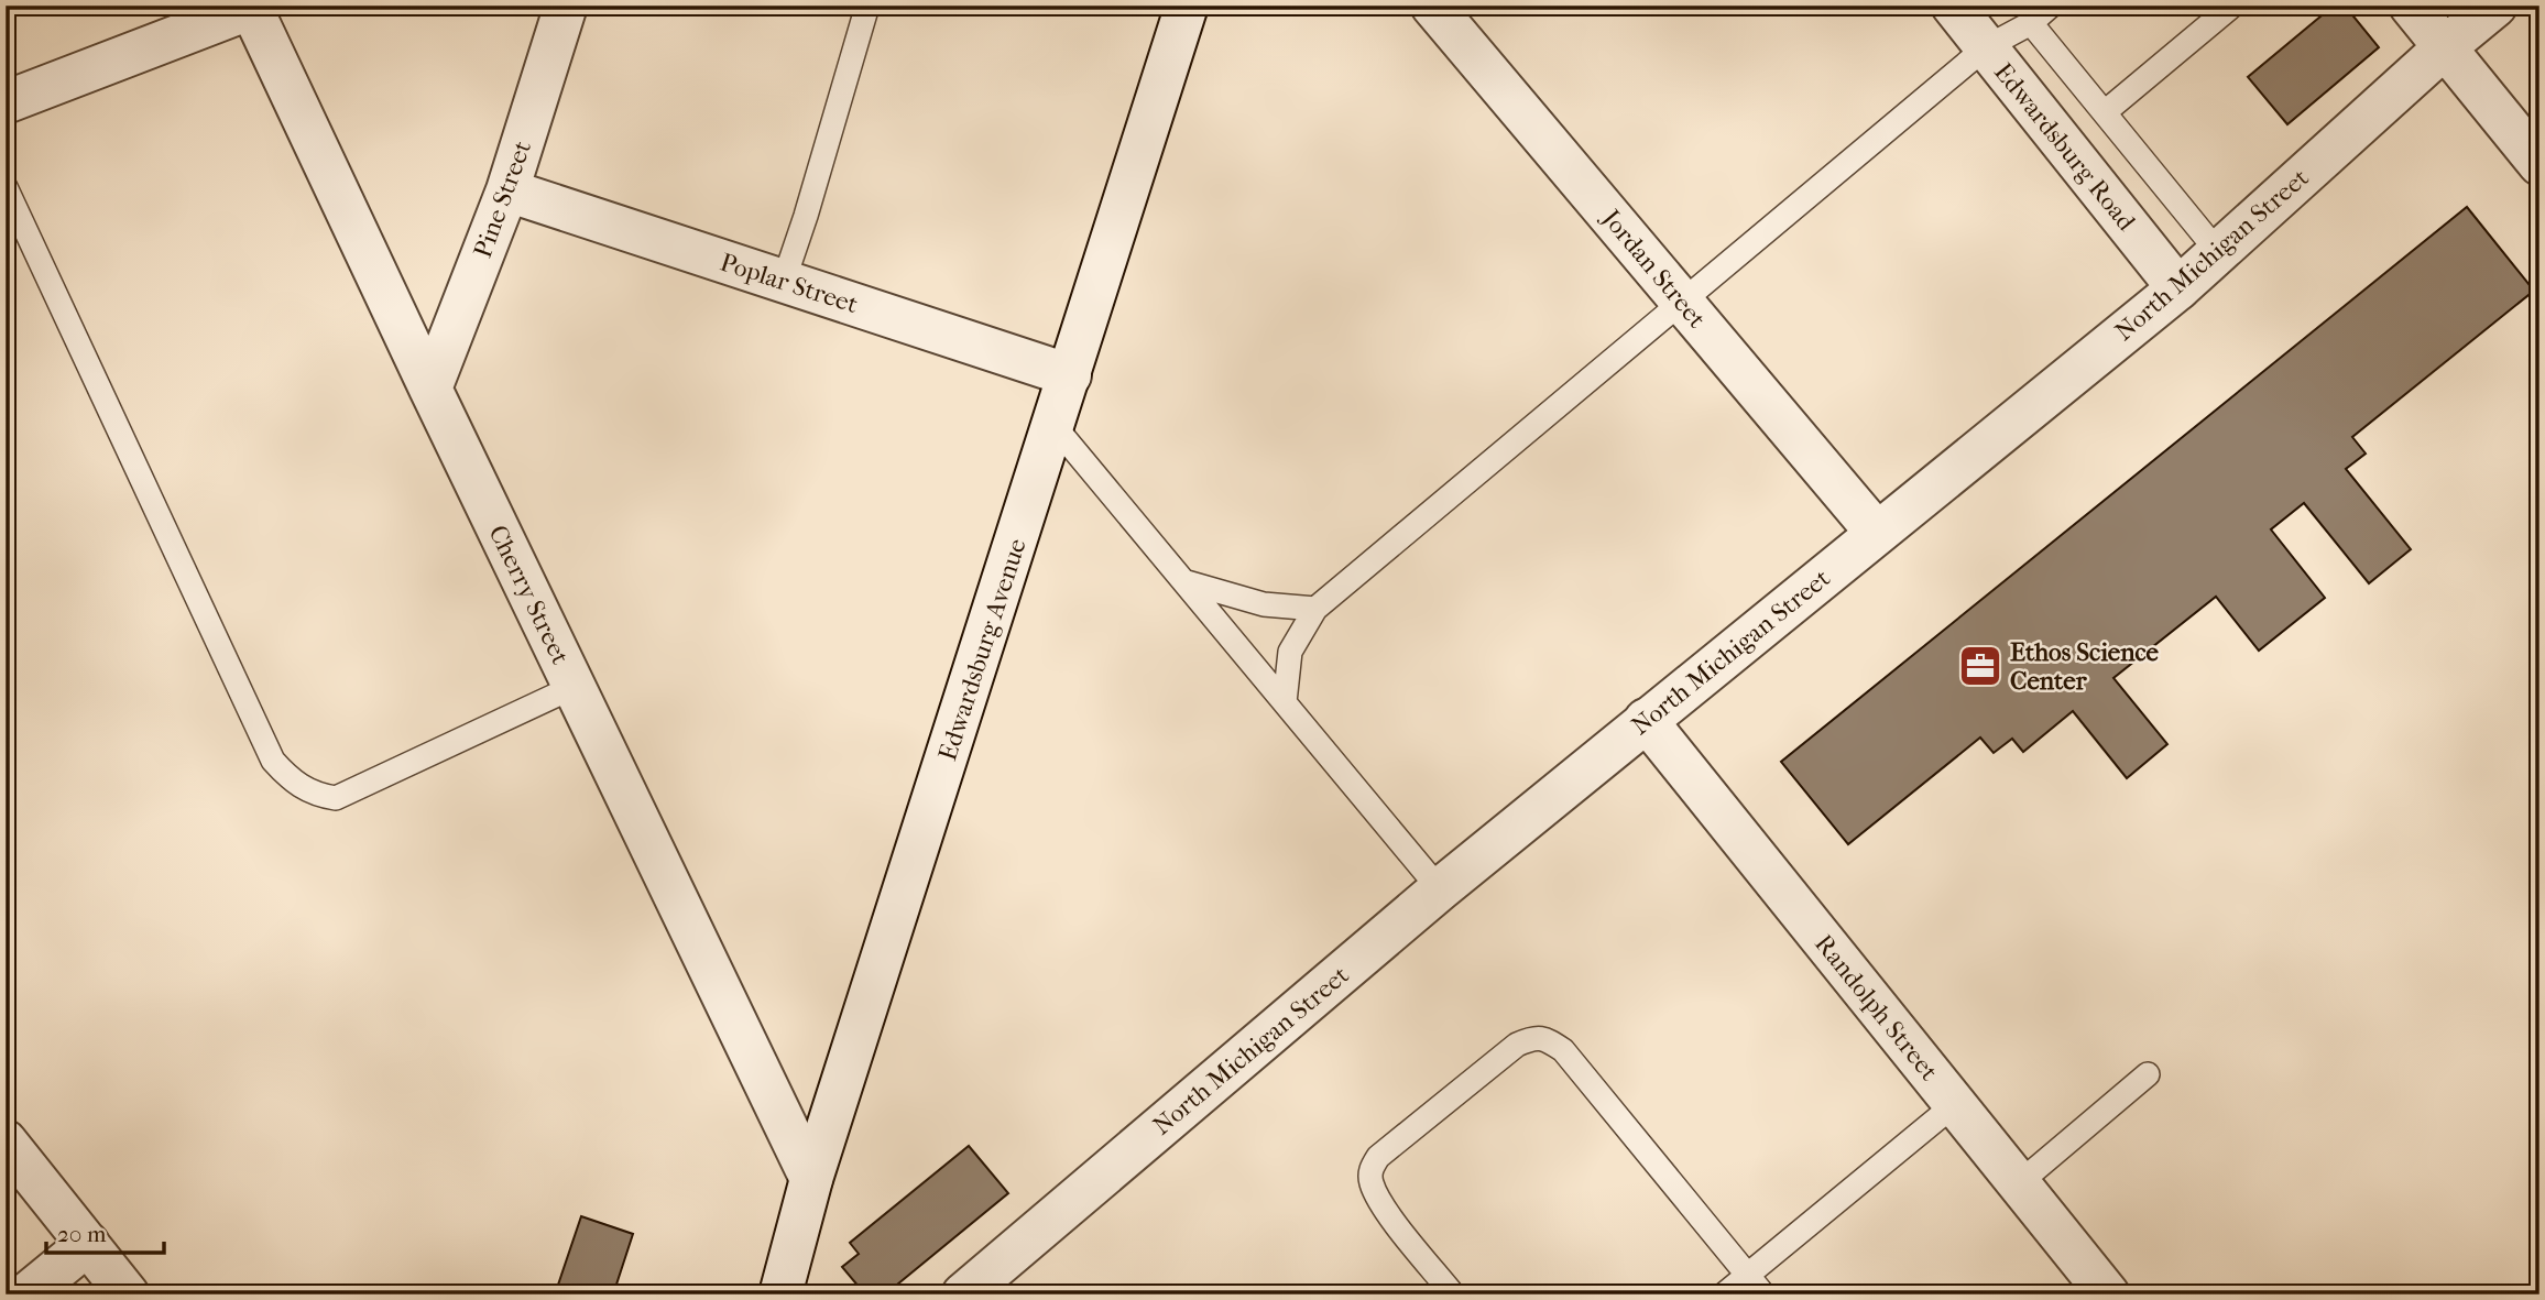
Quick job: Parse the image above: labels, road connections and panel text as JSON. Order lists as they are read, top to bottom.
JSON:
{
  "streets": {
    "street": [
      "Edwardsburg Road",
      "Pine Street",
      "North Michigan Street",
      "Jordan Street",
      "Poplar Street",
      "Cherry Street",
      "Edwardsburg Avenue",
      "Randolph Street"
    ]
  },
  "crossings": [
    ["Edwardsburg Road", "North Michigan Street"],
    ["Pine Street", "Poplar Street"],
    ["Pine Street", "Cherry Street"],
    ["North Michigan Street", "Jordan Street"],
    ["North Michigan Street", "Randolph Street"],
    ["Poplar Street", "Edwardsburg Avenue"],
    ["Cherry Street", "Edwardsburg Avenue"]
  ],
  "places": {
    "office": ["Ethos Science Center"]
  },
  "scale_bar": "20 m"
}
